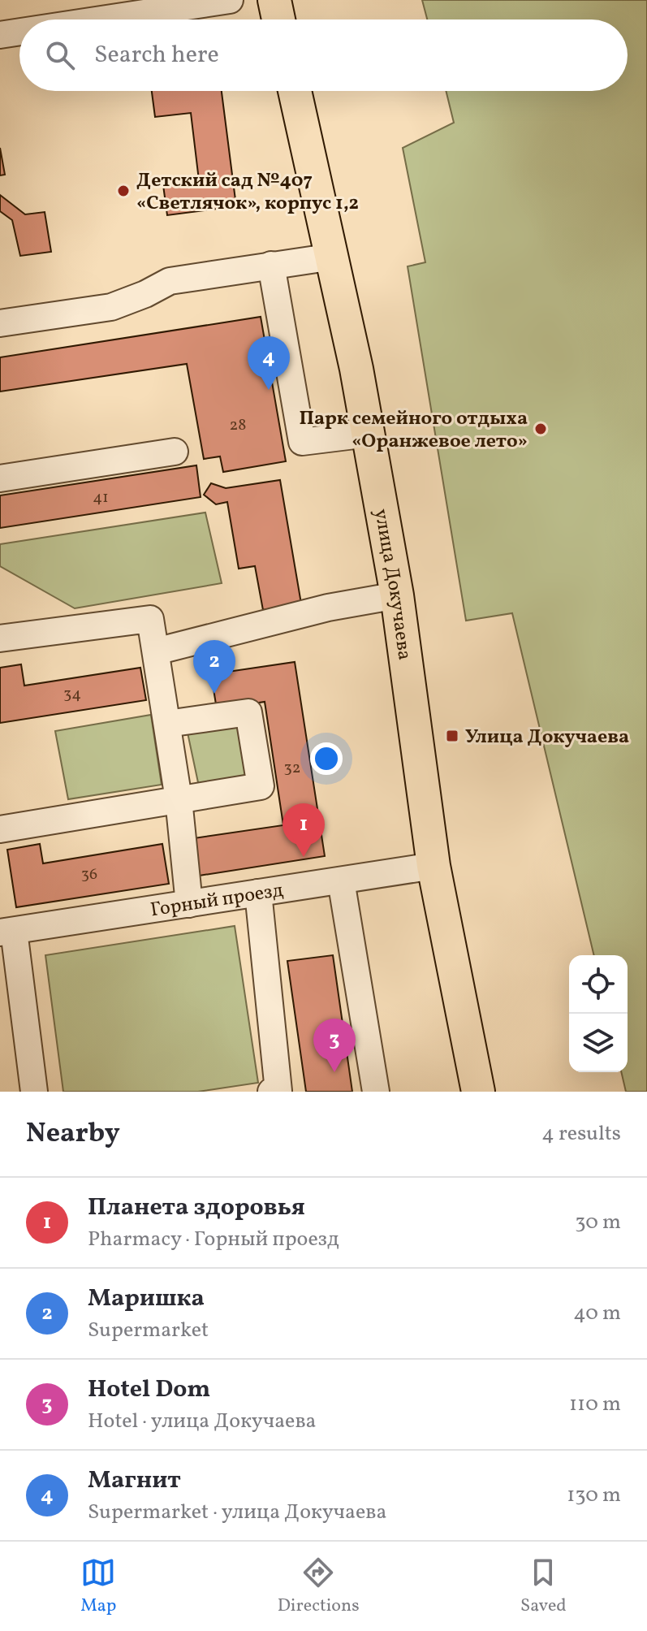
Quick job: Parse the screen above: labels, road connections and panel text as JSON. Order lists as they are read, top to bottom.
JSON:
{
  "streets": {
    "main road": ["улица Докучаева"],
    "street": ["Горный проезд"]
  },
  "crossings": [
    ["улица Докучаева", "Горный проезд"]
  ],
  "places": {
    "other": ["Детский сад №407 «Светлячок», корпус 1,2", "Парк семейного отдыха «Оранжевое лето»"],
    "transit": ["Улица Докучаева"]
  },
  "house_numbers": [
    "28",
    "41",
    "34",
    "32",
    "36"
  ],
  "page": {
    "search": "Search here",
    "pins": [
      "4",
      "2",
      "1",
      "3"
    ],
    "heading": ["Nearby", "4 results"],
    "list": [
      {
        "mark": "1",
        "name": "Планета здоровья",
        "note": "Pharmacy · Горный проезд",
        "value": "30 m"
      },
      {
        "mark": "2",
        "name": "Маришка",
        "note": "Supermarket",
        "value": "40 m"
      },
      {
        "mark": "3",
        "name": "Hotel Dom",
        "note": "Hotel · улица Докучаева",
        "value": "110 m"
      },
      {
        "mark": "4",
        "name": "Магнит",
        "note": "Supermarket · улица Докучаева",
        "value": "130 m"
      }
    ],
    "nav": ["Map", "Directions", "Saved"]
  }
}
